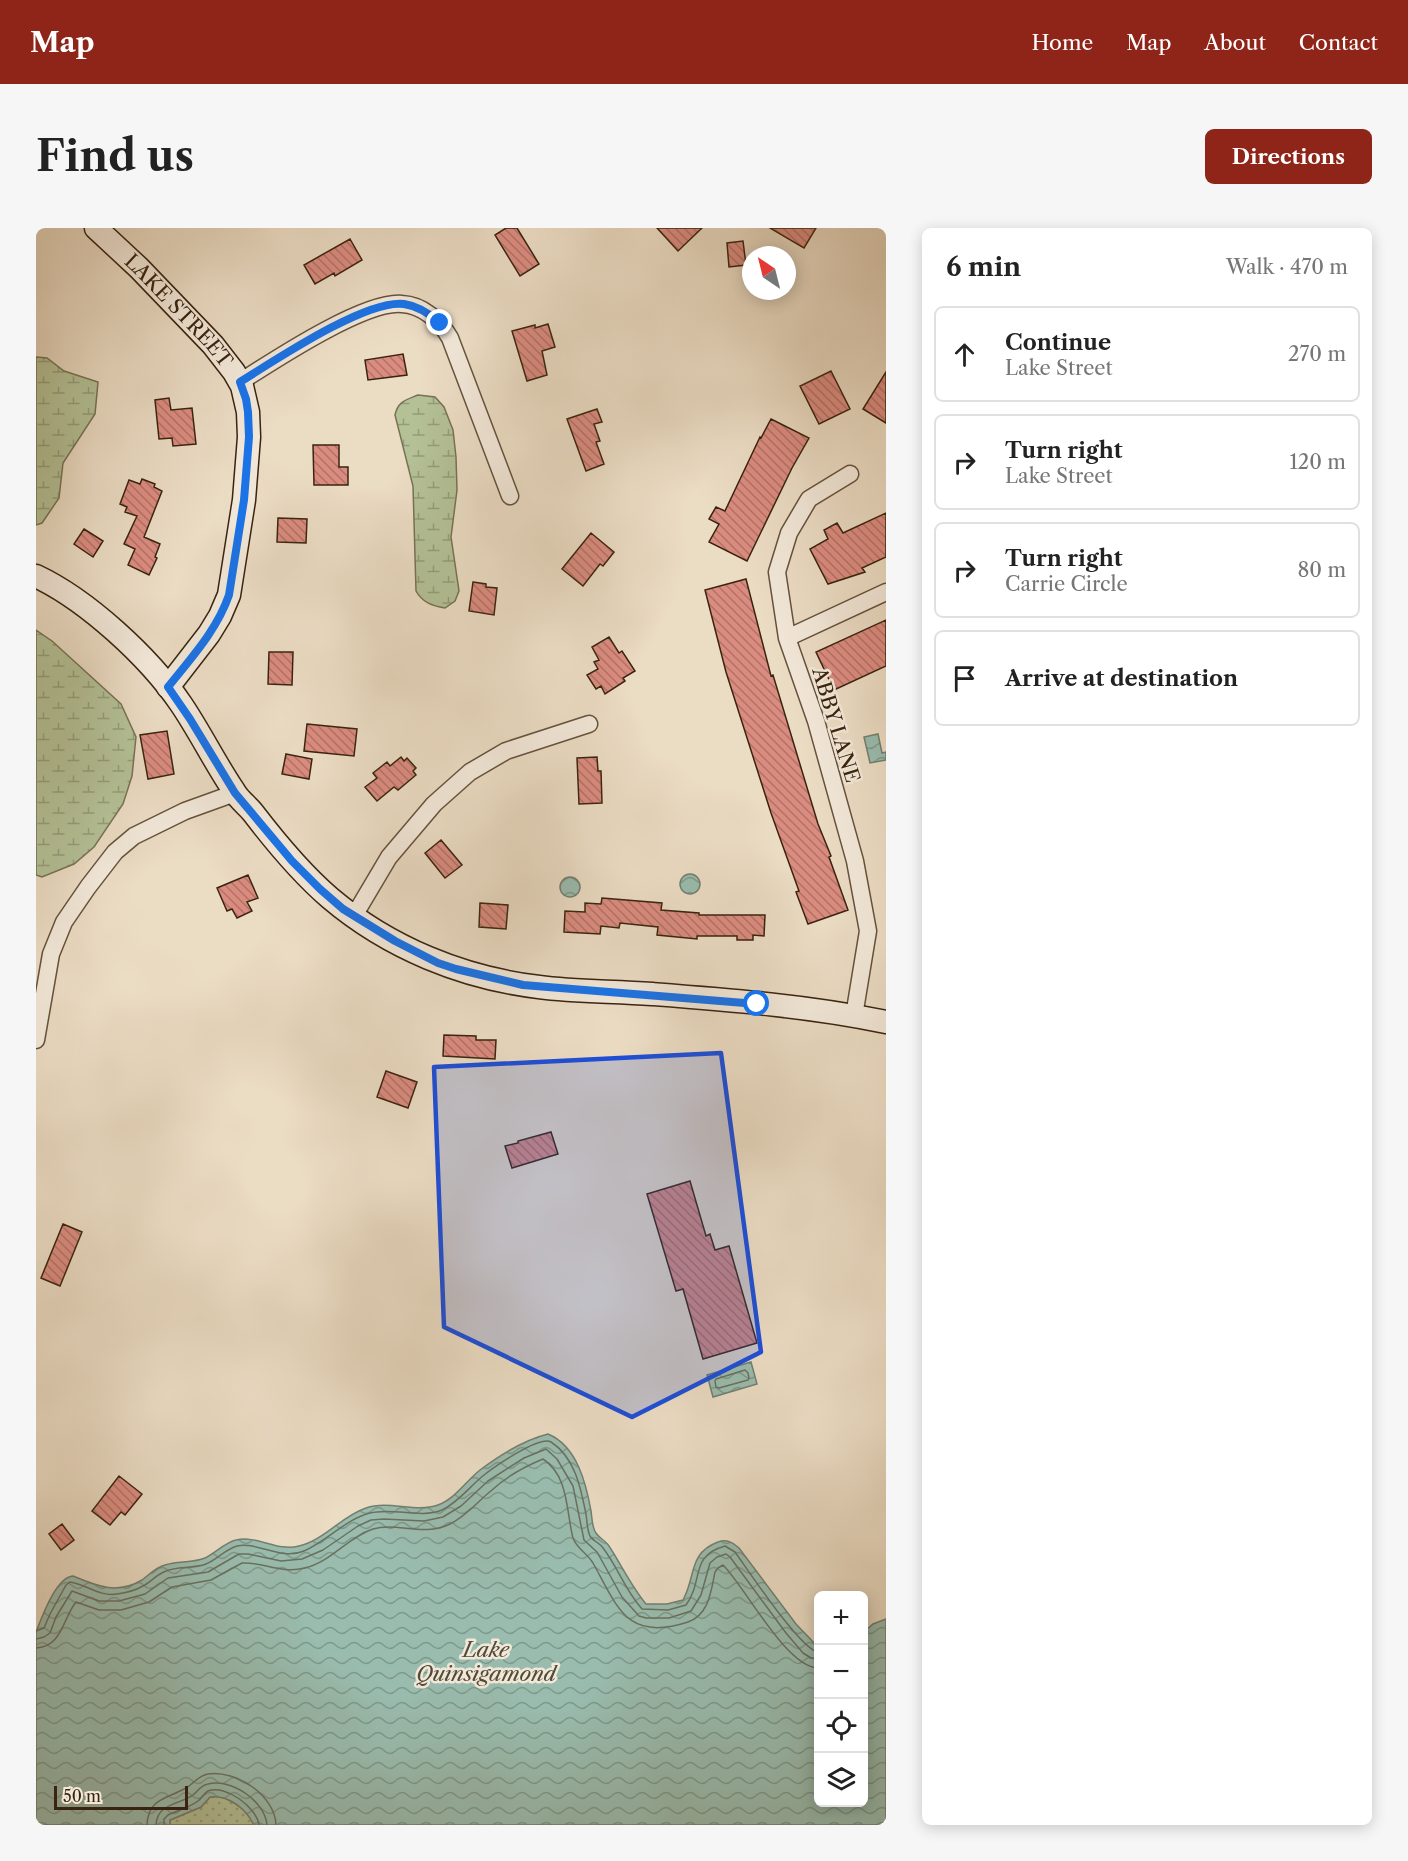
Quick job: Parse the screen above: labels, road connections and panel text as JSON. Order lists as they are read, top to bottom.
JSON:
{
  "streets": {
    "main road": ["LAKE STREET"],
    "street": ["ABBY LANE"]
  },
  "water": ["Lake Quinsigamond"],
  "scale_bar": "50 m",
  "north": "top left",
  "page": {
    "header": "Map",
    "nav": [
      "Home",
      "Map",
      "About",
      "Contact"
    ],
    "buttons": "Directions",
    "title": "Find us",
    "heading": ["6 min", "Walk · 470 m"],
    "list": [
      ["Continue", "Lake Street", "270 m"],
      ["Turn right", "Lake Street", "120 m"],
      ["Turn right", "Carrie Circle", "80 m"],
      "Arrive at destination"
    ],
    "map_buttons": ["+", "−"],
    "scale": "50 m"
  }
}
